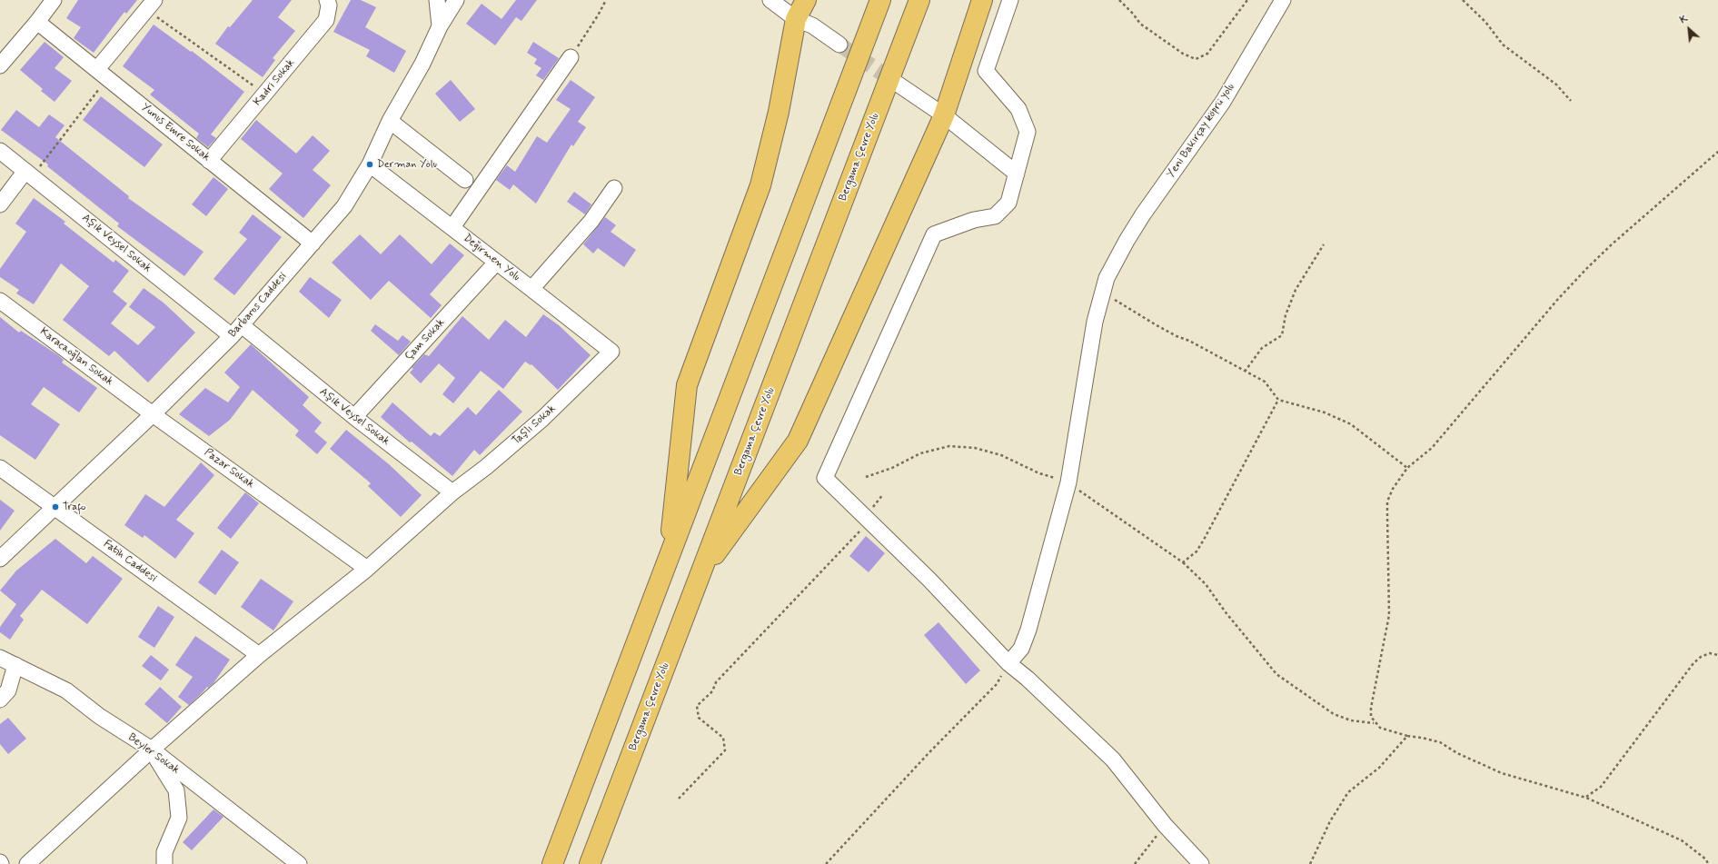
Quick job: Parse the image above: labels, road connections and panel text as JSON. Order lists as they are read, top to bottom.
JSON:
{
  "streets": {
    "highway": ["Bergama Çevre Yolu"],
    "street": [
      "Kadri Sokak",
      "Yeni Bakırçay köprü yolu",
      "Yunus Emre Sokak",
      "Aşık Veysel Sokak",
      "Değirmen Yolu",
      "Barbaros Caddesi",
      "Çam Sokak",
      "Karacaoğlan Sokak",
      "Taşlı Sokak",
      "Pazar Sokak",
      "Fatih Caddesi",
      "Beyler Sokak"
    ]
  },
  "crossings": [
    ["Kadri Sokak", "Yunus Emre Sokak"],
    ["Yunus Emre Sokak", "Barbaros Caddesi"],
    ["Aşık Veysel Sokak", "Barbaros Caddesi"],
    ["Aşık Veysel Sokak", "Çam Sokak"],
    ["Aşık Veysel Sokak", "Taşlı Sokak"],
    ["Değirmen Yolu", "Barbaros Caddesi"],
    ["Değirmen Yolu", "Çam Sokak"],
    ["Değirmen Yolu", "Taşlı Sokak"],
    ["Barbaros Caddesi", "Karacaoğlan Sokak"],
    ["Barbaros Caddesi", "Pazar Sokak"],
    ["Barbaros Caddesi", "Fatih Caddesi"],
    ["Karacaoğlan Sokak", "Pazar Sokak"],
    ["Taşlı Sokak", "Pazar Sokak"],
    ["Taşlı Sokak", "Fatih Caddesi"],
    ["Taşlı Sokak", "Beyler Sokak"]
  ],
  "places": ["Derman Yolu", "Trafo"],
  "north": "top left"
}
